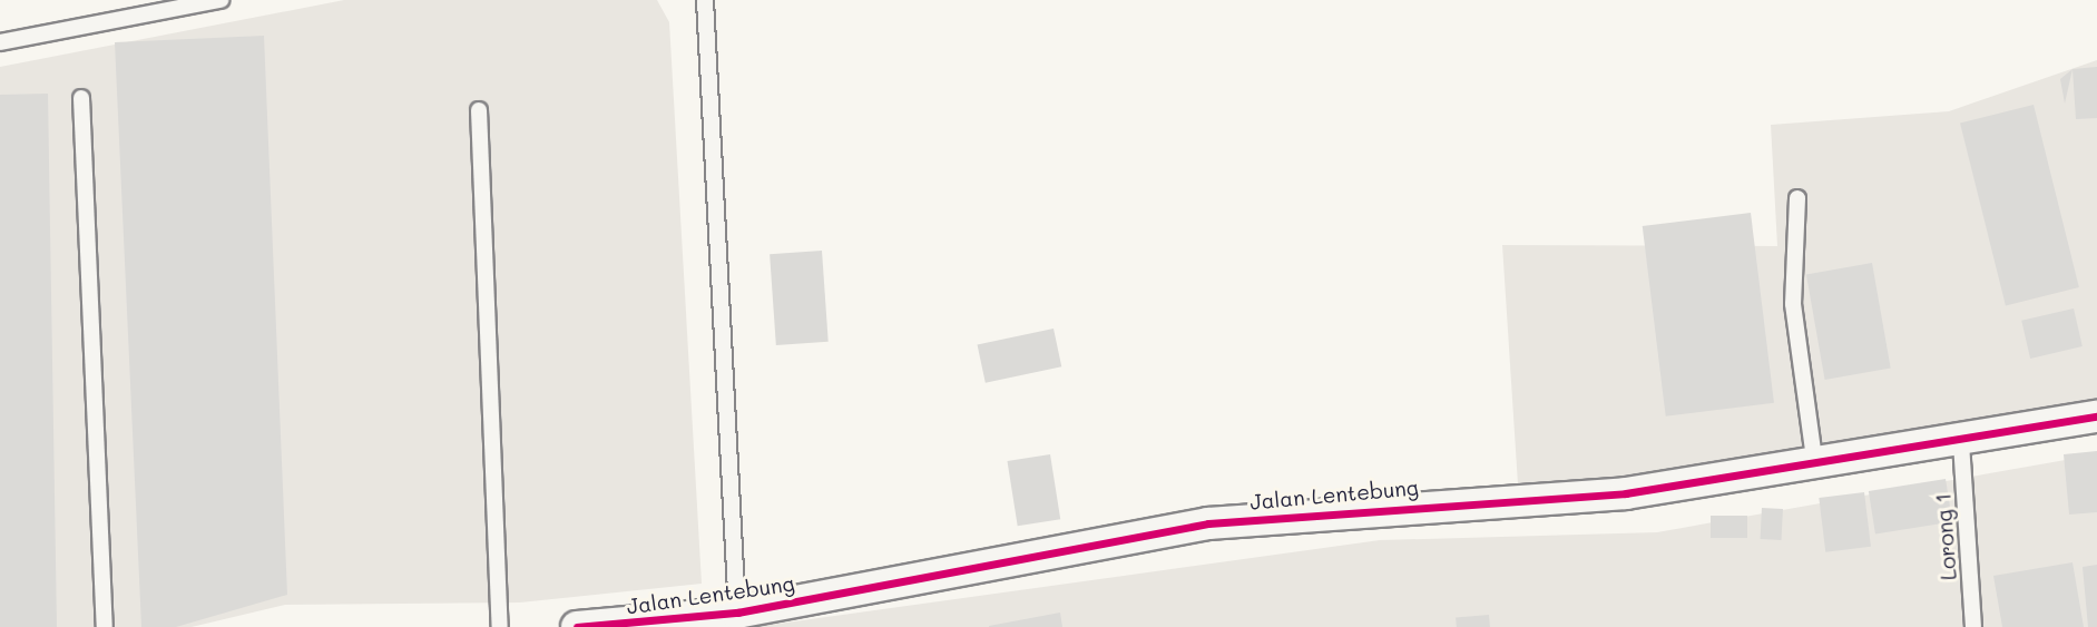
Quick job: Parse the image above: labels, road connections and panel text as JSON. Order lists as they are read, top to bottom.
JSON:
{
  "streets": {
    "street": ["Jalan Lentebung"],
    "lane": ["Lorong 1"]
  },
  "crossings": [
    ["Jalan Lentebung", "Lorong 1"]
  ]
}
